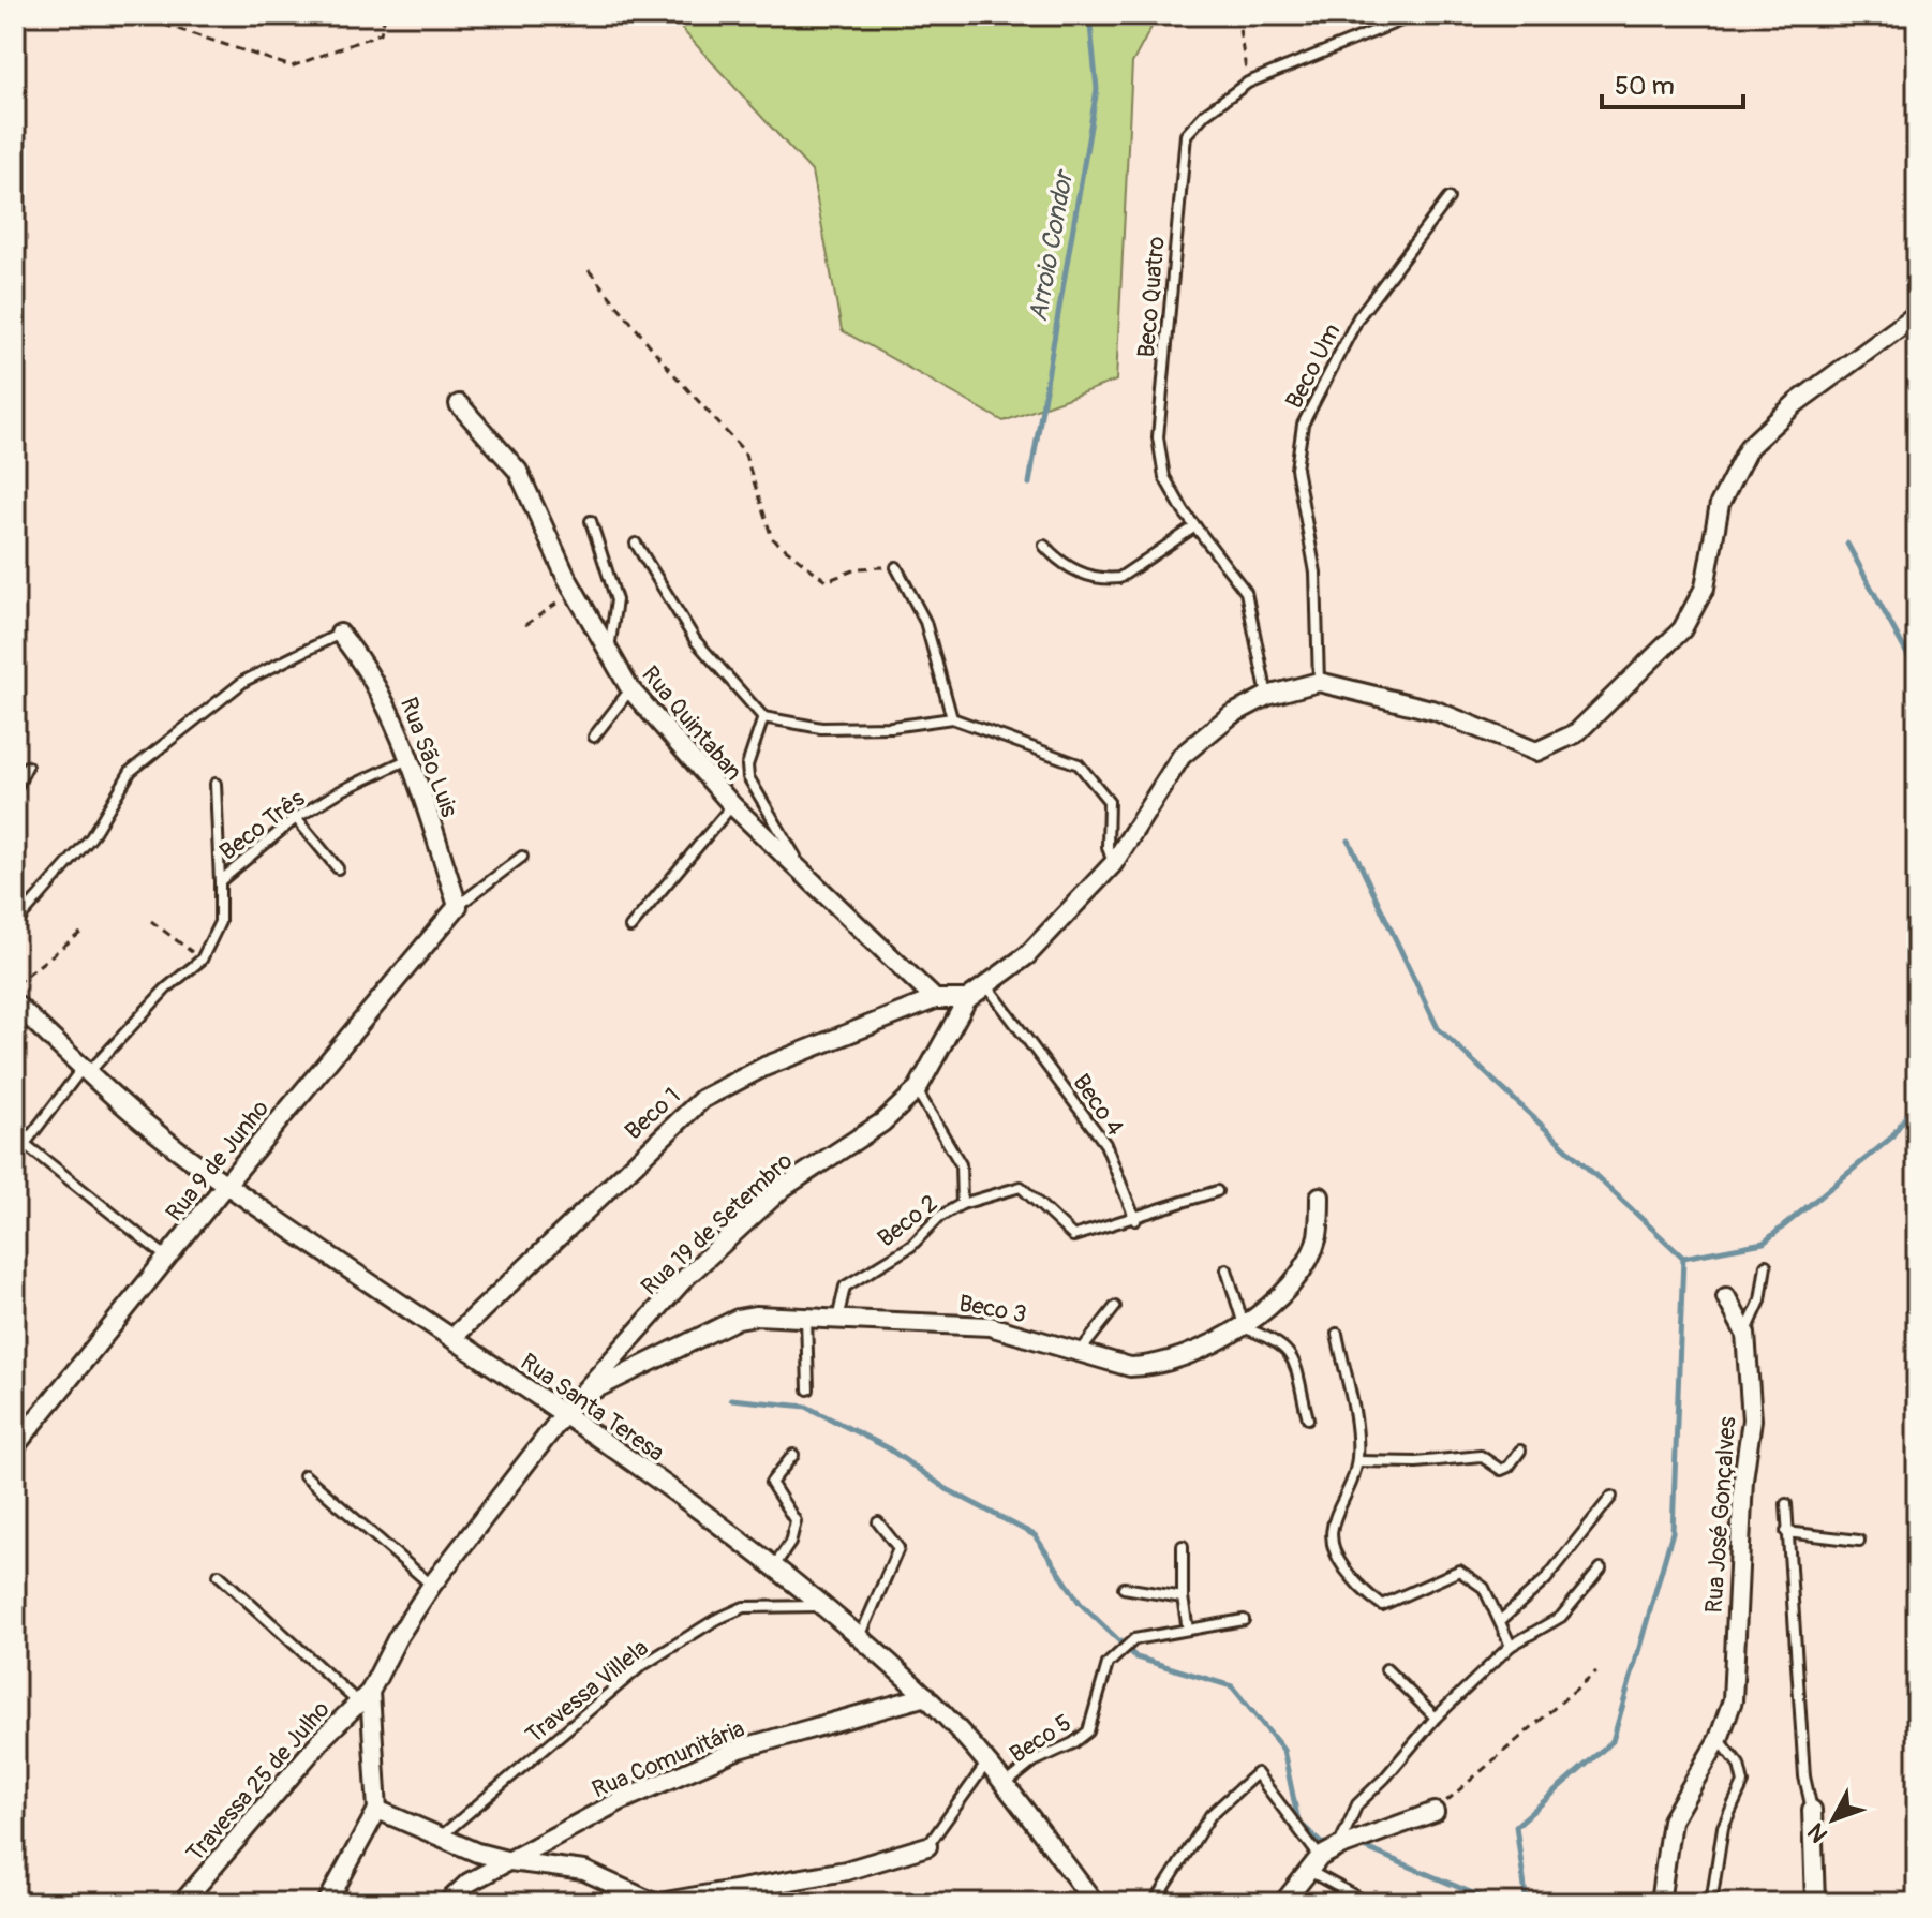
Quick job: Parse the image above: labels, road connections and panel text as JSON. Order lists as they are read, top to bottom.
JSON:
{
  "streets": {
    "street": [
      "Rua Quintaban",
      "Rua São Luis",
      "Beco 1",
      "Rua 9 de Junho",
      "Rua 19 de Setembro",
      "Beco 3",
      "Rua Santa Teresa",
      "Rua José Gonçalves",
      "Rua Comunitária",
      "Travessa 25 de Julho"
    ],
    "lane": [
      "Beco Quatro",
      "Beco Um",
      "Beco Três",
      "Beco 4",
      "Beco 2",
      "Travessa Villela",
      "Beco 5"
    ]
  },
  "crossings": [
    ["Rua Quintaban", "Beco 1"],
    ["Rua São Luis", "Beco Três"],
    ["Rua São Luis", "Rua 9 de Junho"],
    ["Beco Três", "Rua 9 de Junho"],
    ["Beco Três", "Rua Santa Teresa"],
    ["Beco 1", "Rua Santa Teresa"],
    ["Rua 9 de Junho", "Rua Santa Teresa"],
    ["Beco 2", "Rua 19 de Setembro"],
    ["Beco 2", "Beco 3"],
    ["Rua 19 de Setembro", "Beco 3"],
    ["Rua 19 de Setembro", "Rua Santa Teresa"],
    ["Rua 19 de Setembro", "Travessa 25 de Julho"],
    ["Rua Santa Teresa", "Travessa Villela"],
    ["Rua Santa Teresa", "Beco 5"],
    ["Rua Santa Teresa", "Rua Comunitária"]
  ],
  "water": ["Arroio Condor"],
  "scale_bar": "50 m",
  "north": "bottom left"
}
